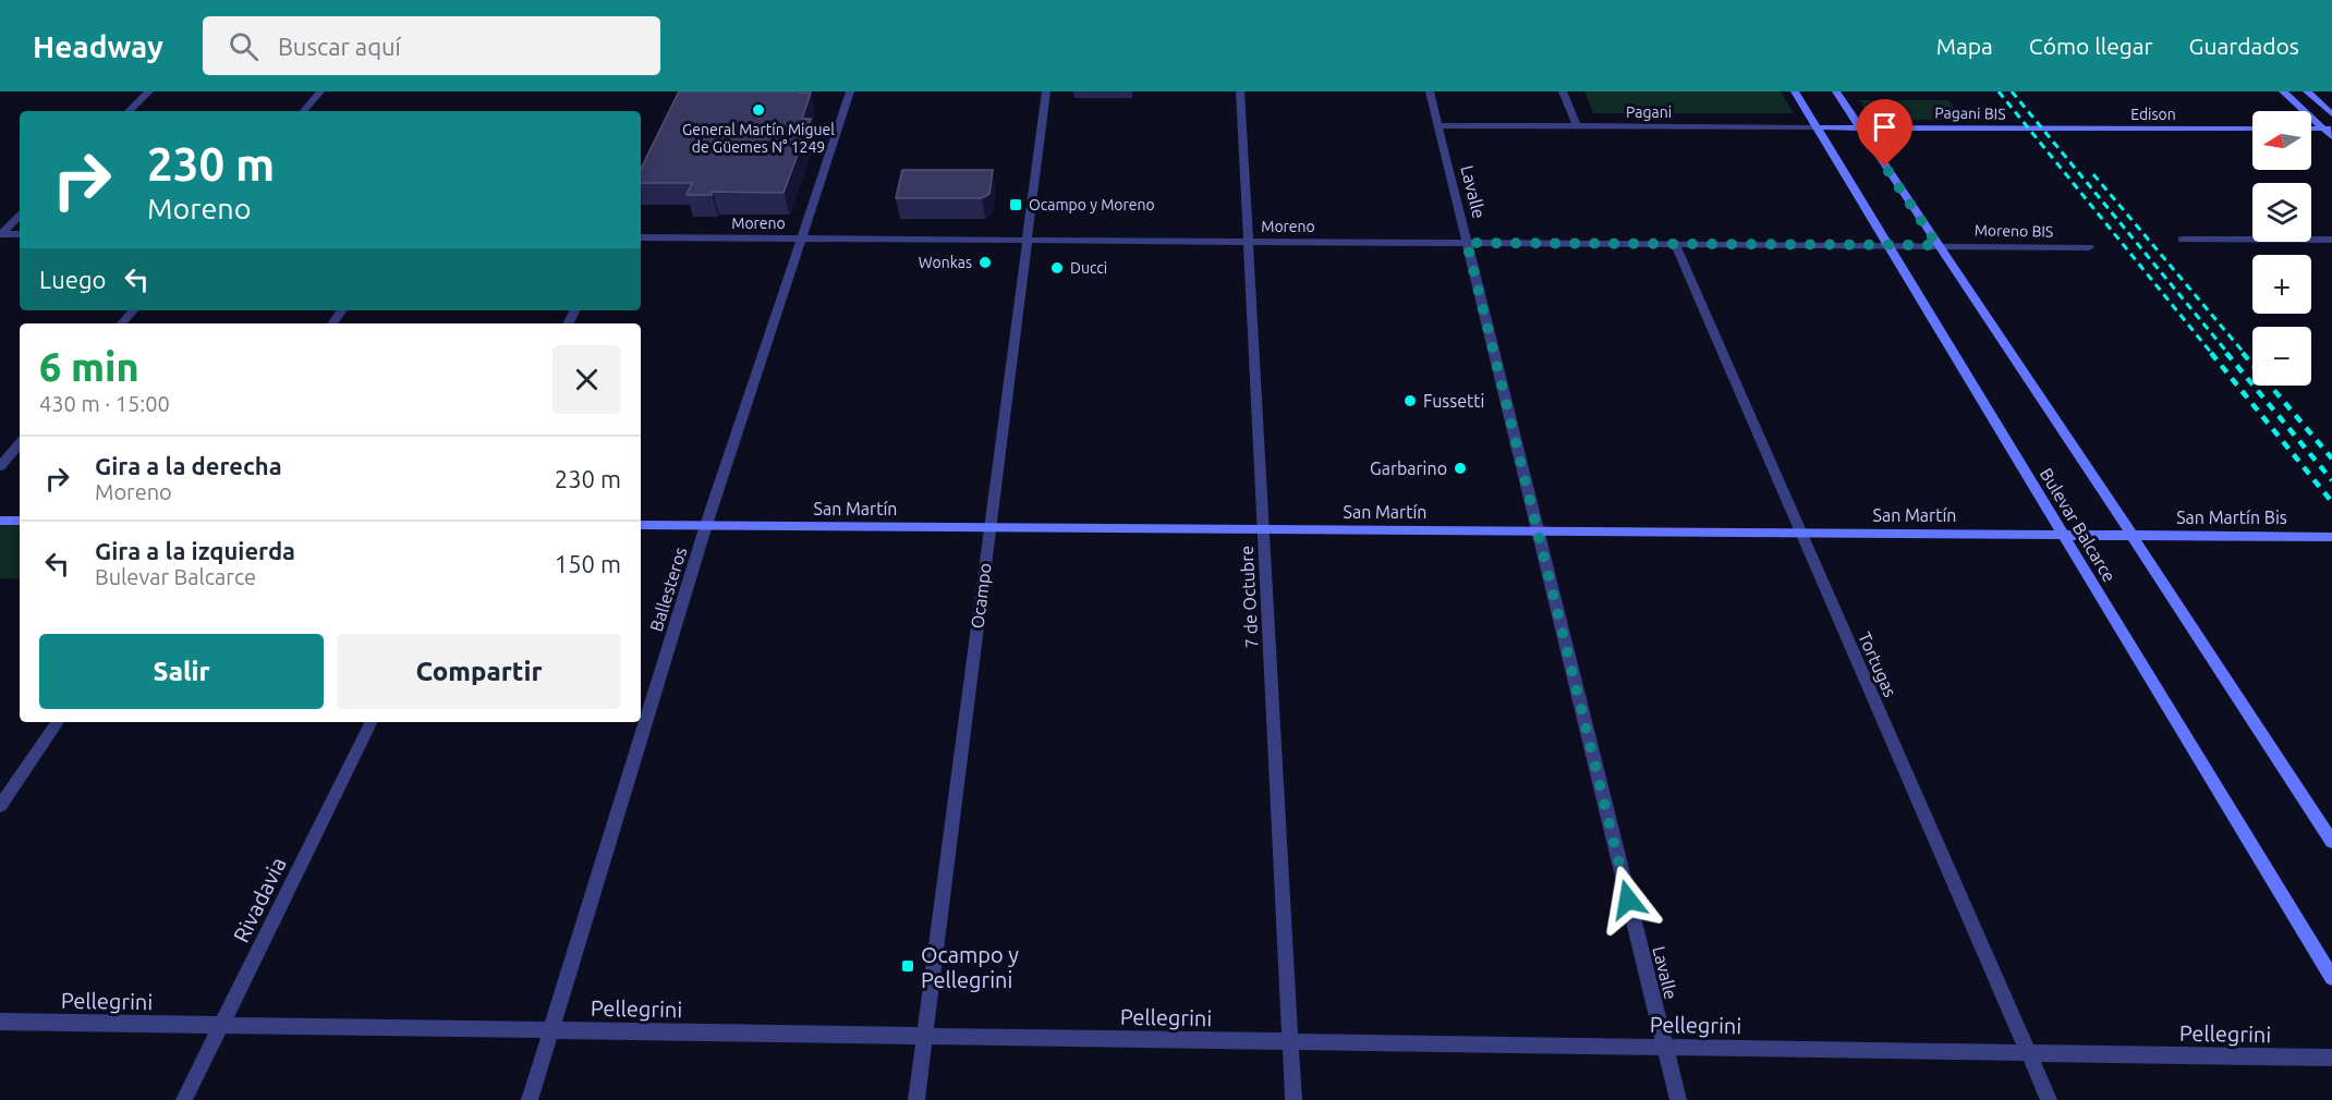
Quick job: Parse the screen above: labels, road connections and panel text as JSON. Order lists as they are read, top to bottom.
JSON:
{
  "streets": {
    "main road": [
      "Pagani",
      "Pagani BIS",
      "Edison",
      "San Martín",
      "San Martín Bis",
      "Bulevar Balcarce"
    ],
    "street": [
      "Lavalle",
      "Moreno",
      "Moreno BIS",
      "Ballesteros",
      "Ocampo",
      "7 de Octubre",
      "Tortugas",
      "Rivadavia",
      "Pellegrini"
    ]
  },
  "crossings": [
    ["Pagani", "Pagani BIS"],
    ["Pagani", "Lavalle"],
    ["Pagani", "Bulevar Balcarce"],
    ["Pagani BIS", "Edison"],
    ["Pagani BIS", "Bulevar Balcarce"],
    ["Lavalle", "Moreno"],
    ["Lavalle", "San Martín"],
    ["Lavalle", "Pellegrini"],
    ["Moreno", "Moreno BIS"],
    ["Moreno", "Bulevar Balcarce"],
    ["Moreno", "Ballesteros"],
    ["Moreno", "Ocampo"],
    ["Moreno", "7 de Octubre"],
    ["Moreno", "Tortugas"],
    ["Moreno BIS", "Bulevar Balcarce"],
    ["San Martín", "San Martín Bis"],
    ["San Martín", "Bulevar Balcarce"],
    ["San Martín", "Ballesteros"],
    ["San Martín", "Ocampo"],
    ["San Martín", "7 de Octubre"],
    ["San Martín", "Tortugas"],
    ["San Martín Bis", "Bulevar Balcarce"],
    ["Ballesteros", "Pellegrini"],
    ["Ocampo", "Pellegrini"],
    ["7 de Octubre", "Pellegrini"],
    ["Tortugas", "Pellegrini"],
    ["Rivadavia", "Pellegrini"]
  ],
  "places": {
    "other": [
      "General Martín Miguel de Güemes N° 1249",
      "Wonkas",
      "Ducci",
      "Fussetti",
      "Garbarino"
    ],
    "transit": ["Ocampo y Moreno", "Ocampo y Pellegrini"]
  },
  "north": "left",
  "page": {
    "header": "Headway",
    "search": "Buscar aquí",
    "nav": ["Mapa", "Cómo llegar", "Guardados"],
    "map_buttons": ["+", "−"],
    "turn": ["230 m", "Moreno"],
    "then": "Luego",
    "heading": ["6 min", "430 m · 15:00"],
    "list": [
      {
        "name": "Gira a la derecha",
        "note": "Moreno",
        "value": "230 m"
      },
      {
        "name": "Gira a la izquierda",
        "note": "Bulevar Balcarce",
        "value": "150 m"
      }
    ],
    "buttons": ["Salir", "Compartir"]
  }
}
